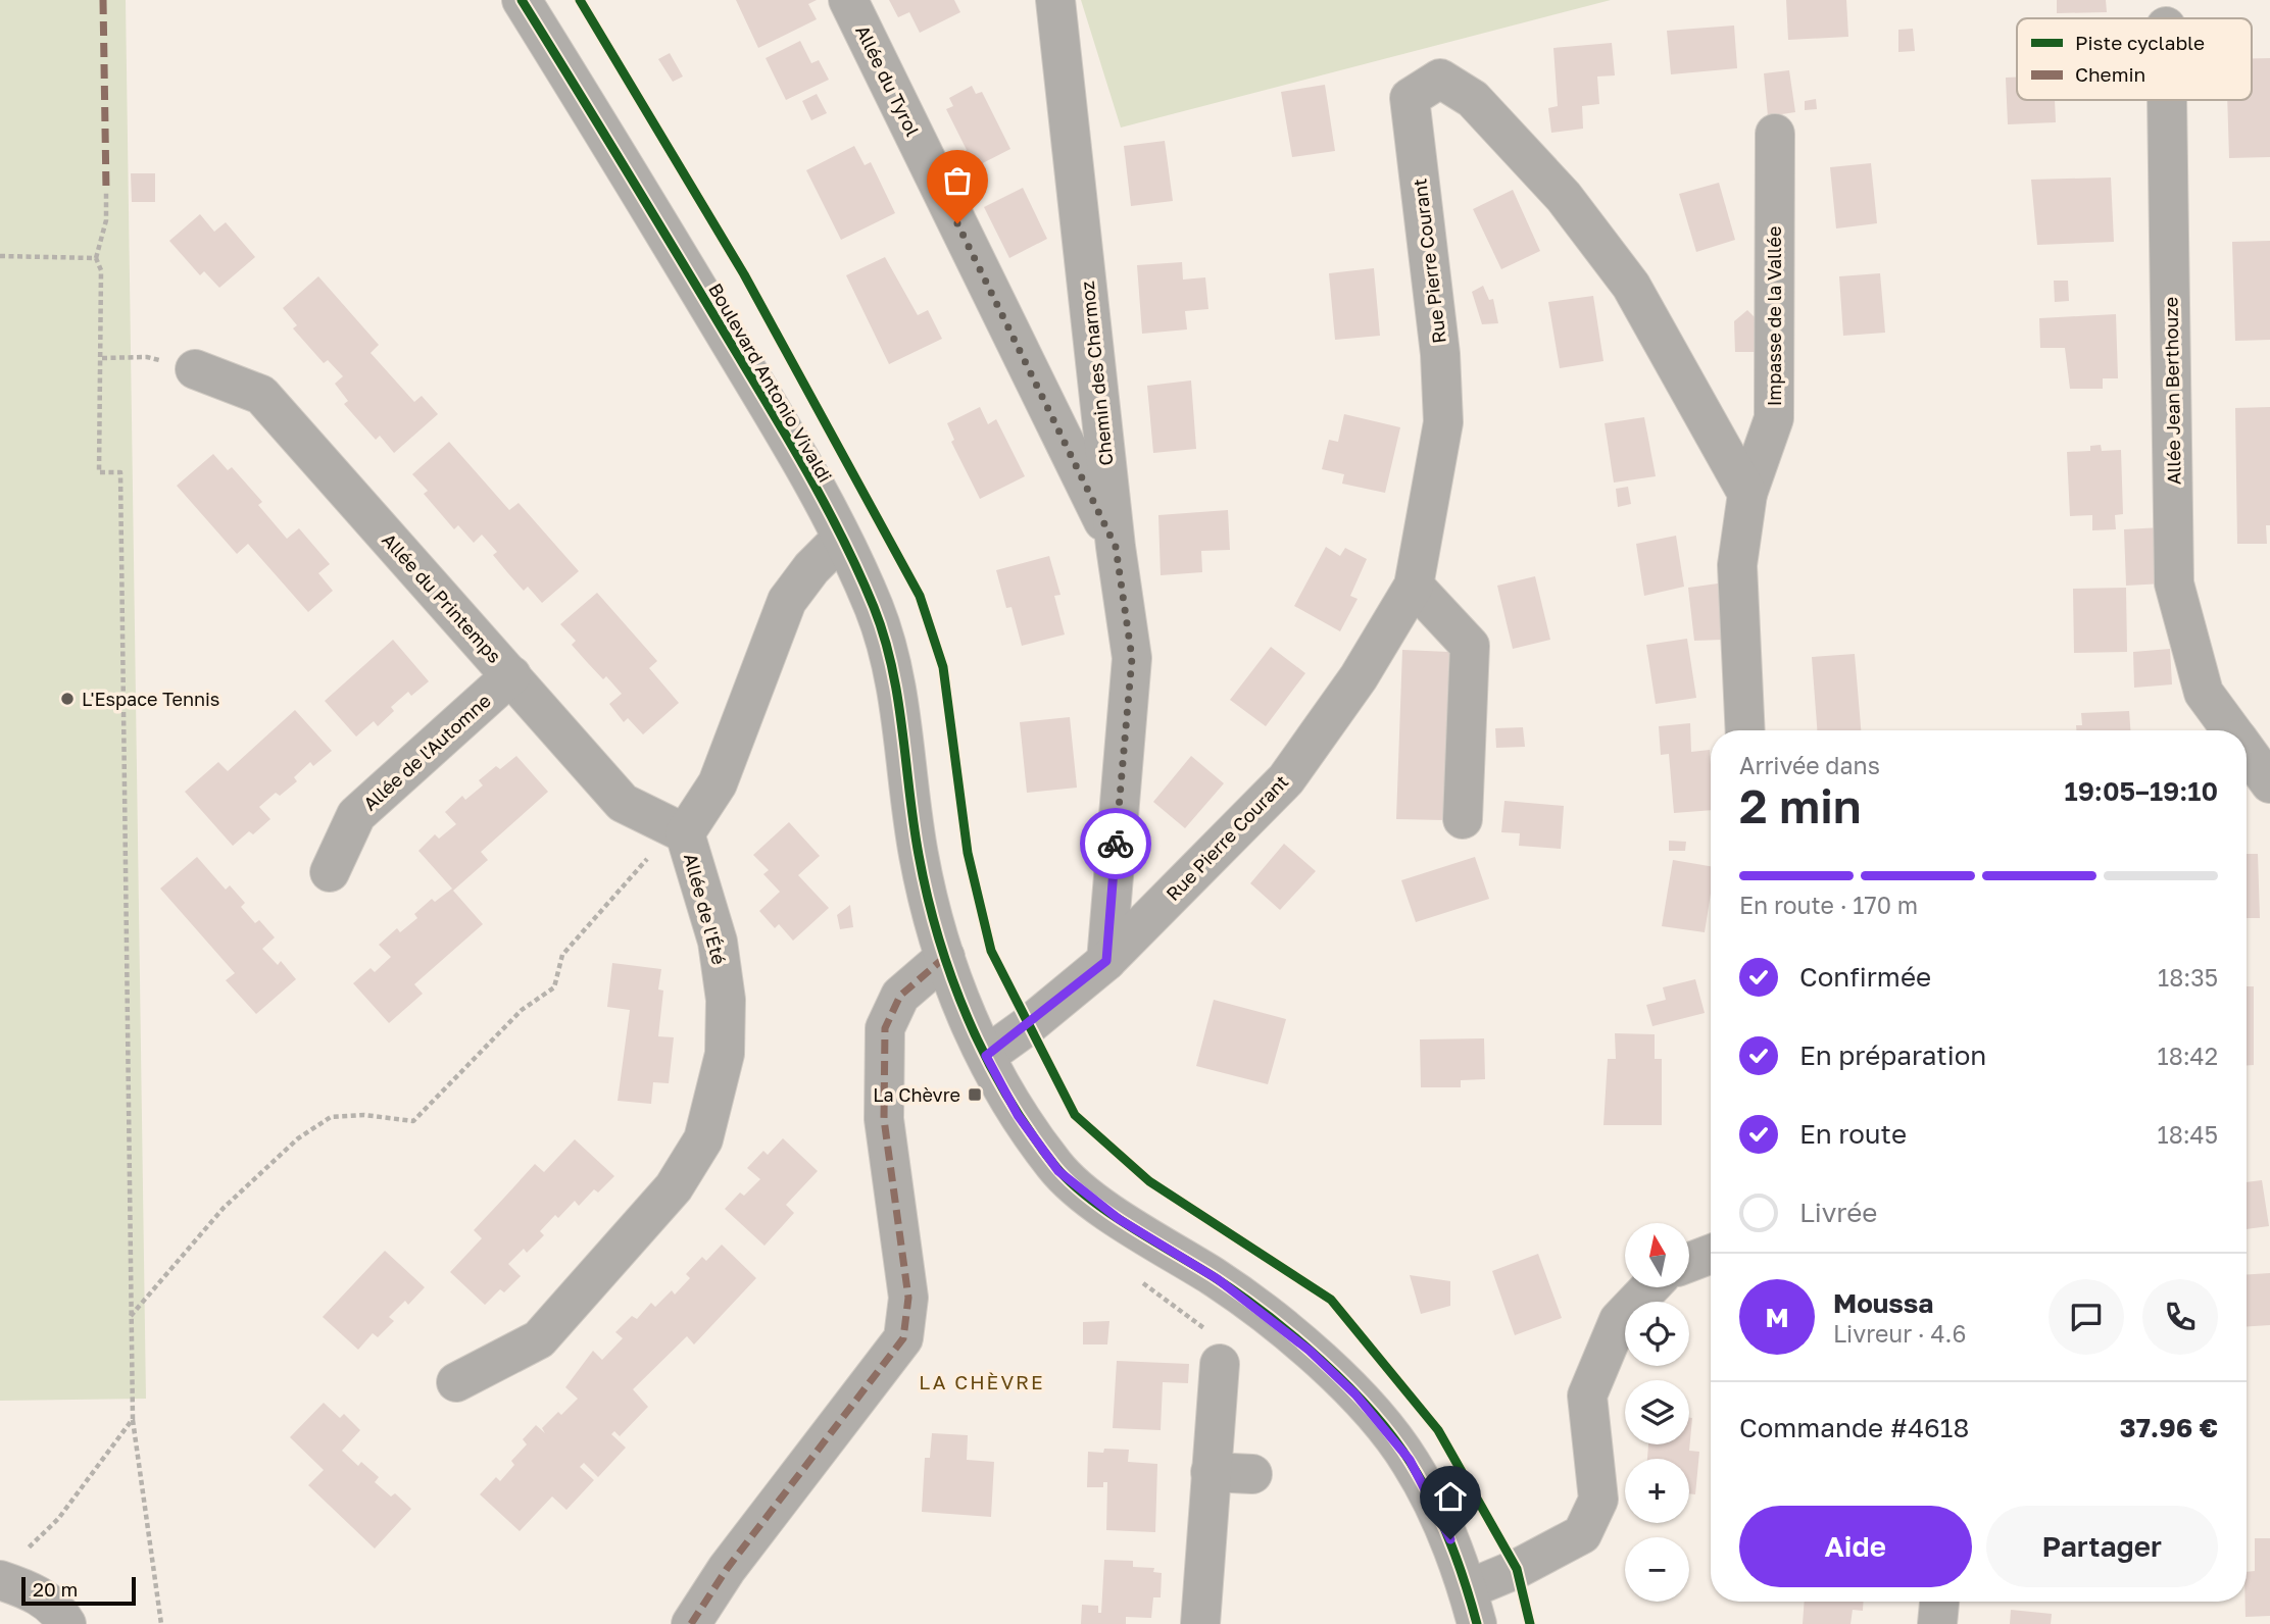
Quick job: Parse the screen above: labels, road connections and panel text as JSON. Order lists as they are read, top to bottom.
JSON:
{
  "streets": {
    "street": [
      "Allée du Tyrol",
      "Rue Pierre Courant",
      "Impasse de la Vallée",
      "Chemin des Charmoz",
      "Boulevard Antonio Vivaldi",
      "Allée Jean Berthouze",
      "Allée du Printemps",
      "Allée de l'Automne",
      "Allée de l'Été"
    ]
  },
  "crossings": [
    ["Allée du Tyrol", "Chemin des Charmoz"],
    ["Rue Pierre Courant", "Impasse de la Vallée"],
    ["Rue Pierre Courant", "Chemin des Charmoz"],
    ["Rue Pierre Courant", "Boulevard Antonio Vivaldi"],
    ["Boulevard Antonio Vivaldi", "Allée de l'Été"],
    ["Allée du Printemps", "Allée de l'Automne"],
    ["Allée du Printemps", "Allée de l'Été"]
  ],
  "districts": ["LA CHÈVRE"],
  "places": {
    "other": ["L'Espace Tennis"],
    "transit": ["La Chèvre"]
  },
  "legend": ["Piste cyclable", "Chemin"],
  "scale_bar": "20 m",
  "north": "top",
  "page": {
    "heading": ["2 min", "Arrivée dans", "19:05–19:10"],
    "panel": [
      "Moussa",
      "Livreur · 4.6",
      "Commande #4618",
      "37.96 €"
    ],
    "bar": "En route · 170 m",
    "list": [
      ["Confirmée", "18:35"],
      ["En préparation", "18:42"],
      ["En route", "18:45"],
      "Livrée"
    ],
    "map_buttons": ["+", "−"],
    "round": "M",
    "buttons": ["Aide", "Partager"],
    "scale": "20 m"
  }
}
